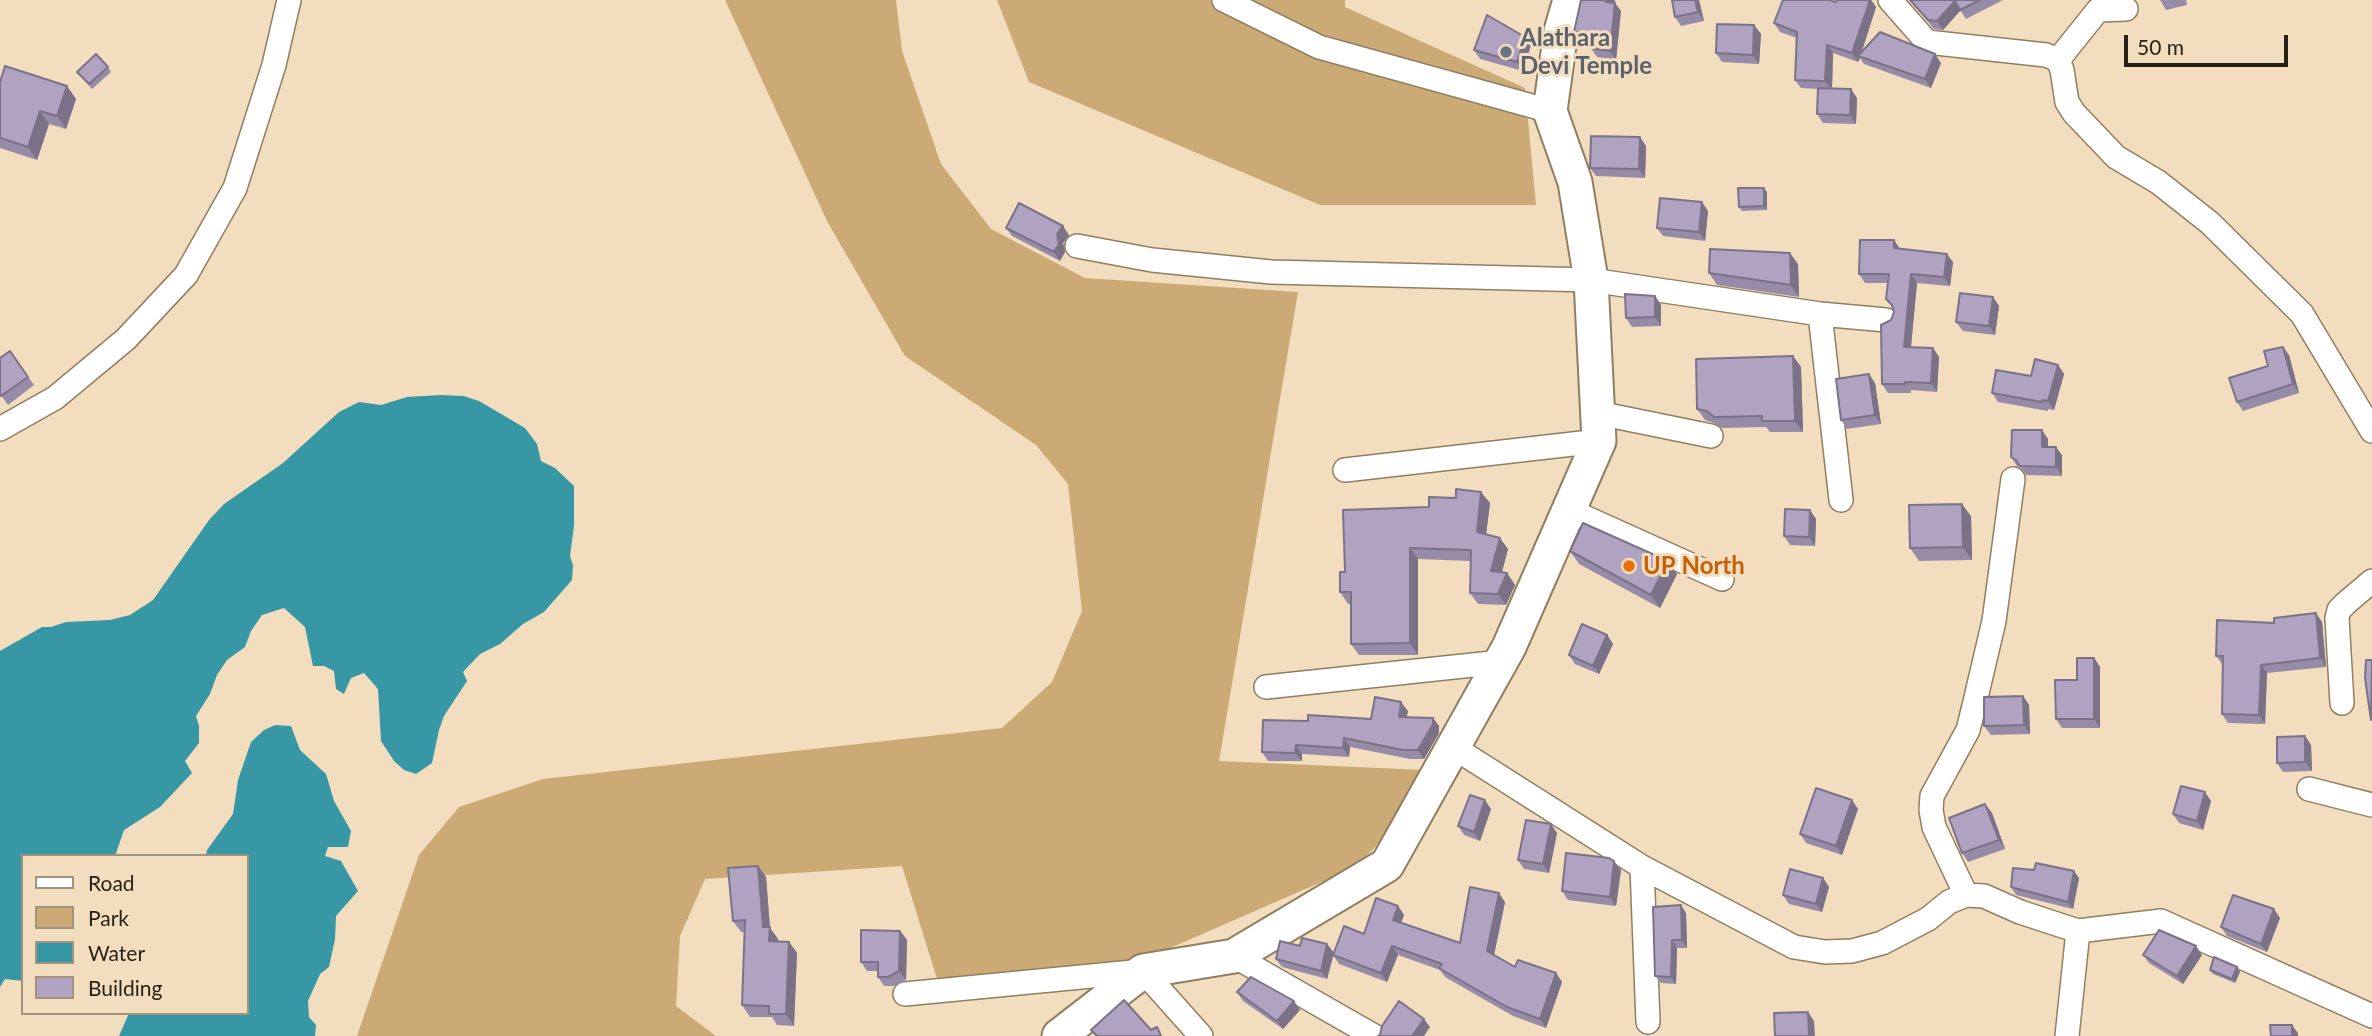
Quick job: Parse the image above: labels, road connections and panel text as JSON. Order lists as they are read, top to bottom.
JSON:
{
  "places": ["Alathara Devi Temple", "UP North"],
  "legend": [
    "Road",
    "Park",
    "Water",
    "Building"
  ],
  "scale_bar": "50 m"
}
